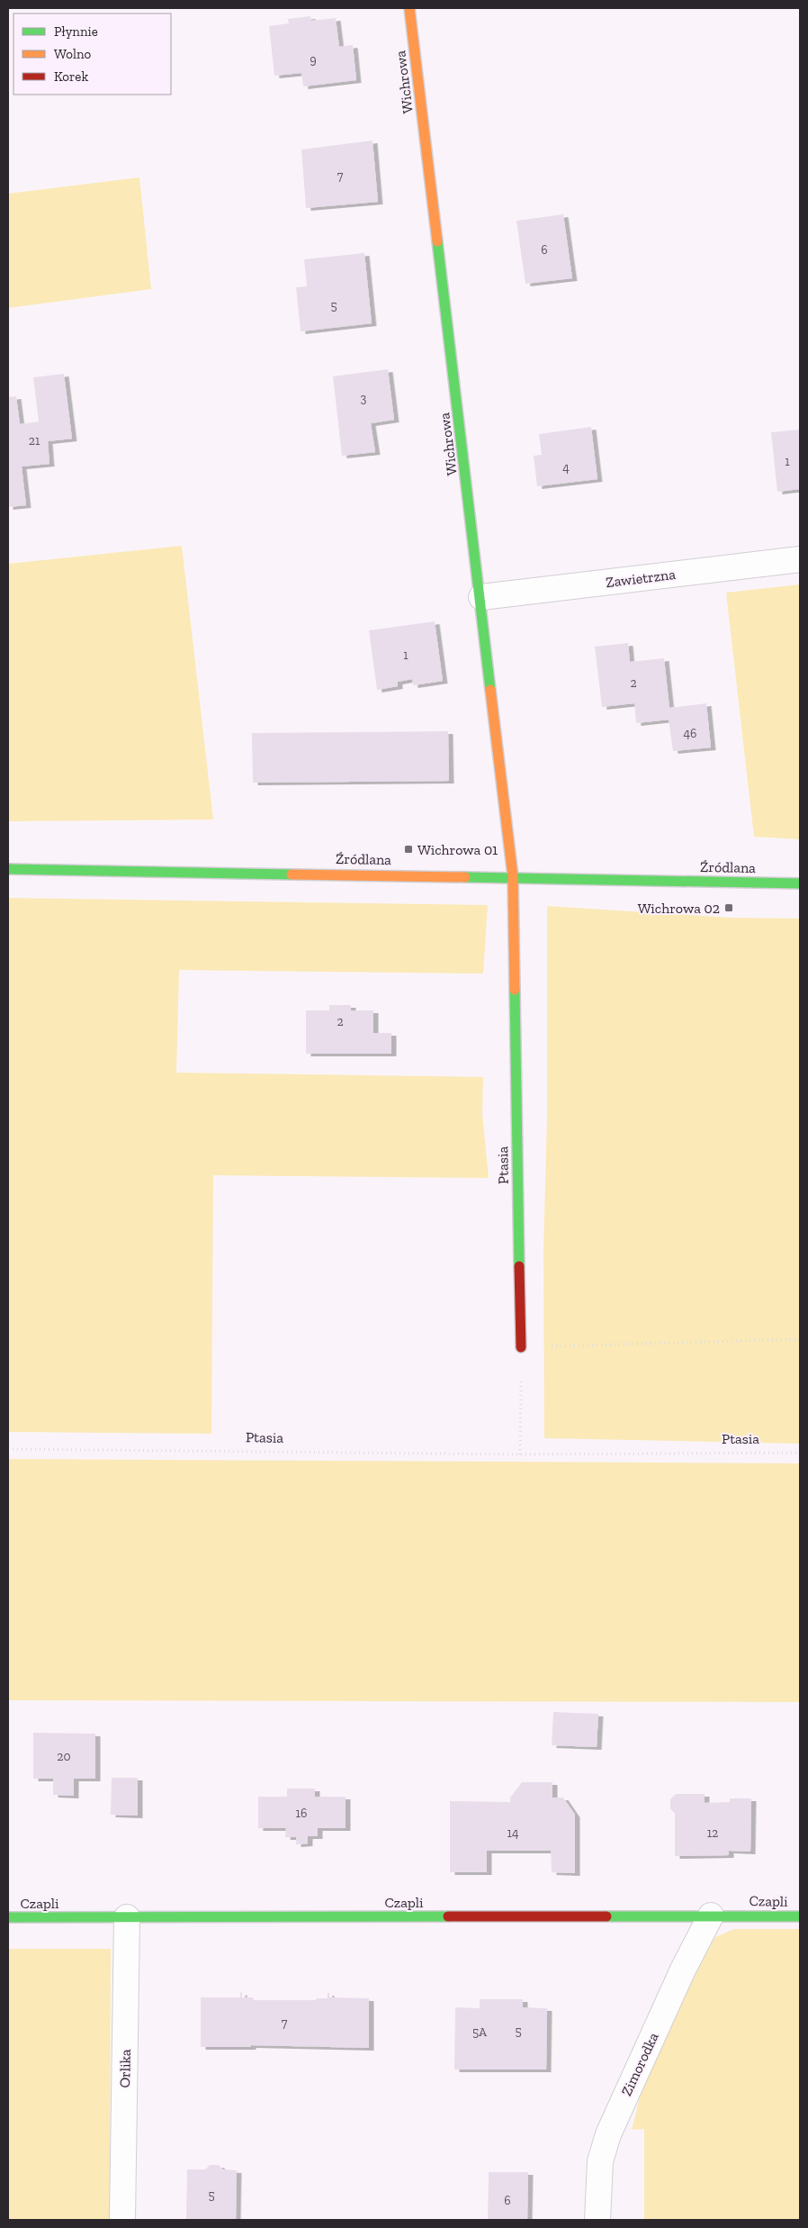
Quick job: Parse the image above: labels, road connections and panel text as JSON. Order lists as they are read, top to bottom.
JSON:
{
  "streets": {
    "street": [
      "Wichrowa",
      "Zawietrzna",
      "Źródlana",
      "Ptasia",
      "Czapli",
      "Zimorodka",
      "Orlika"
    ]
  },
  "crossings": [
    ["Wichrowa", "Zawietrzna"],
    ["Wichrowa", "Źródlana"],
    ["Wichrowa", "Ptasia"],
    ["Źródlana", "Ptasia"],
    ["Czapli", "Zimorodka"],
    ["Czapli", "Orlika"]
  ],
  "places": {
    "transit": ["Wichrowa 01", "Wichrowa 02"]
  },
  "house_numbers": [
    "9",
    "7",
    "6",
    "5",
    "3",
    "21",
    "1",
    "4",
    "1",
    "2",
    "46",
    "2",
    "20",
    "16",
    "14",
    "12",
    "7",
    "5",
    "5A",
    "5",
    "6"
  ],
  "legend": ["Płynnie", "Wolno", "Korek"]
}
